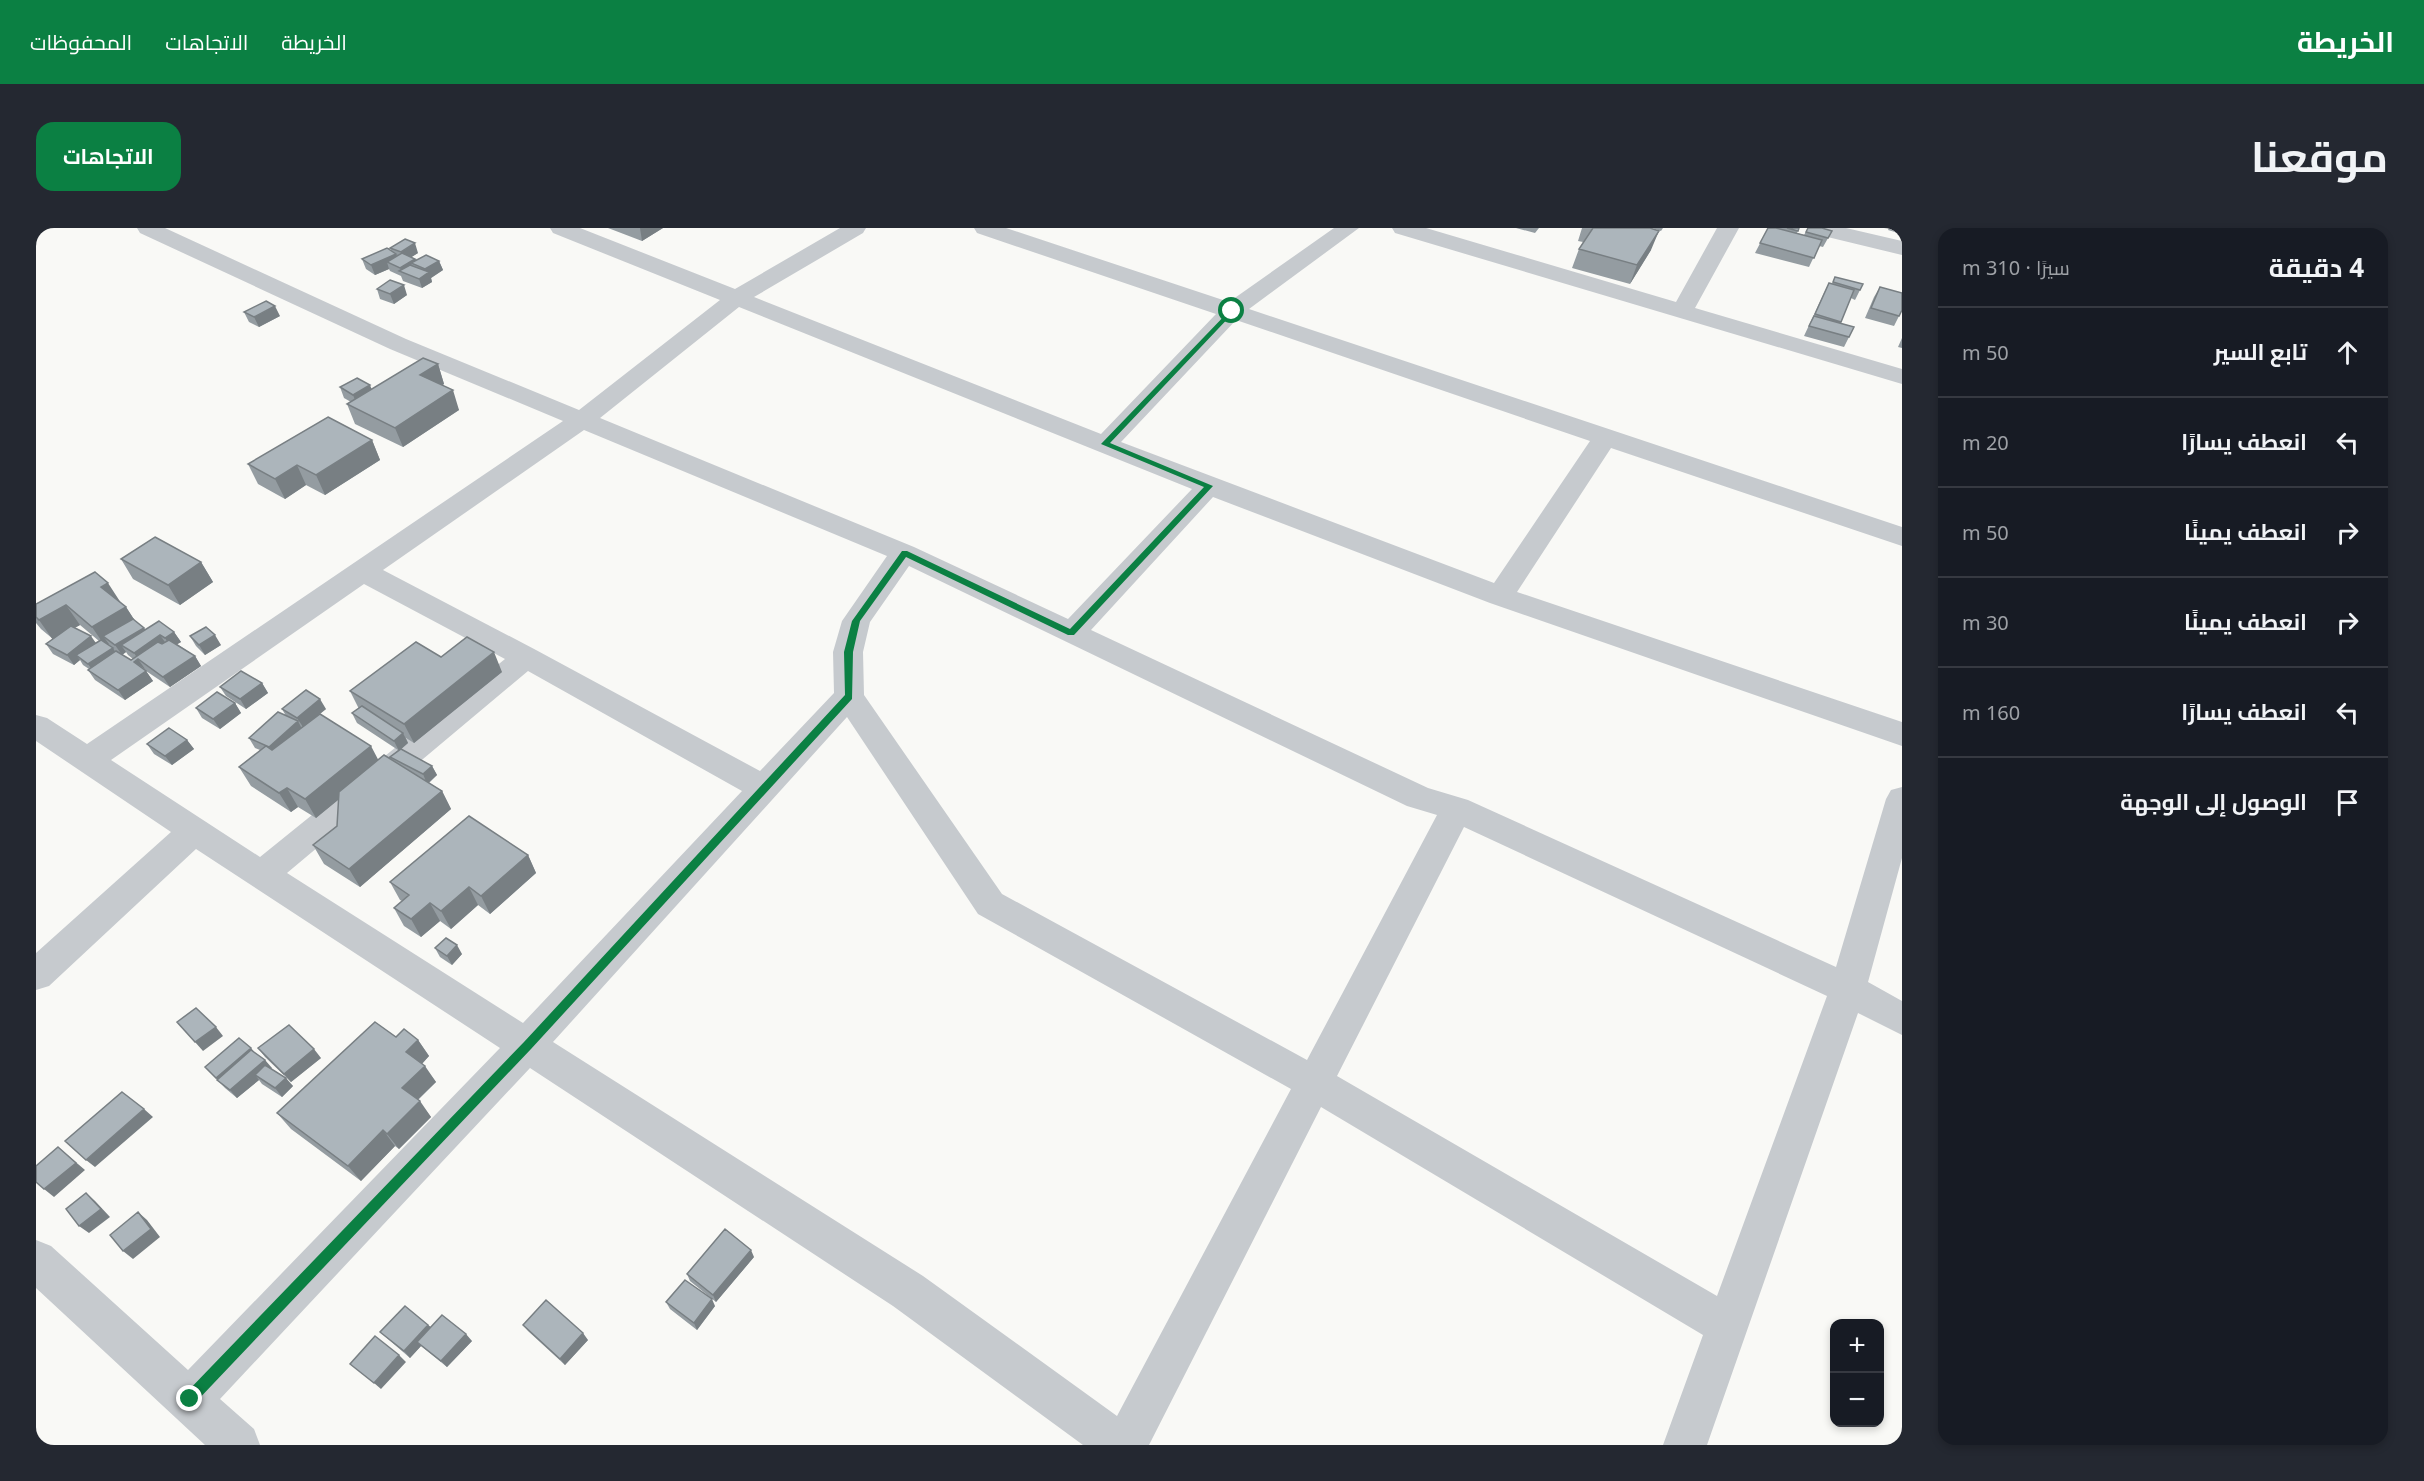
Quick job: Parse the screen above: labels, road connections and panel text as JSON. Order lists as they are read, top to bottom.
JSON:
{
  "page": {
    "header": "الخريطة",
    "nav": ["الخريطة", "الاتجاهات", "المحفوظات"],
    "title": "موقعنا",
    "buttons": "الاتجاهات",
    "heading": ["4 دقيقة", "سيرًا · 310 m"],
    "list": [
      ["تابع السير", "50 m"],
      ["انعطف يسارًا", "20 m"],
      ["انعطف يمينًا", "50 m"],
      ["انعطف يمينًا", "30 m"],
      ["انعطف يسارًا", "160 m"],
      "الوصول إلى الوجهة"
    ],
    "map_buttons": ["+", "−"]
  }
}
